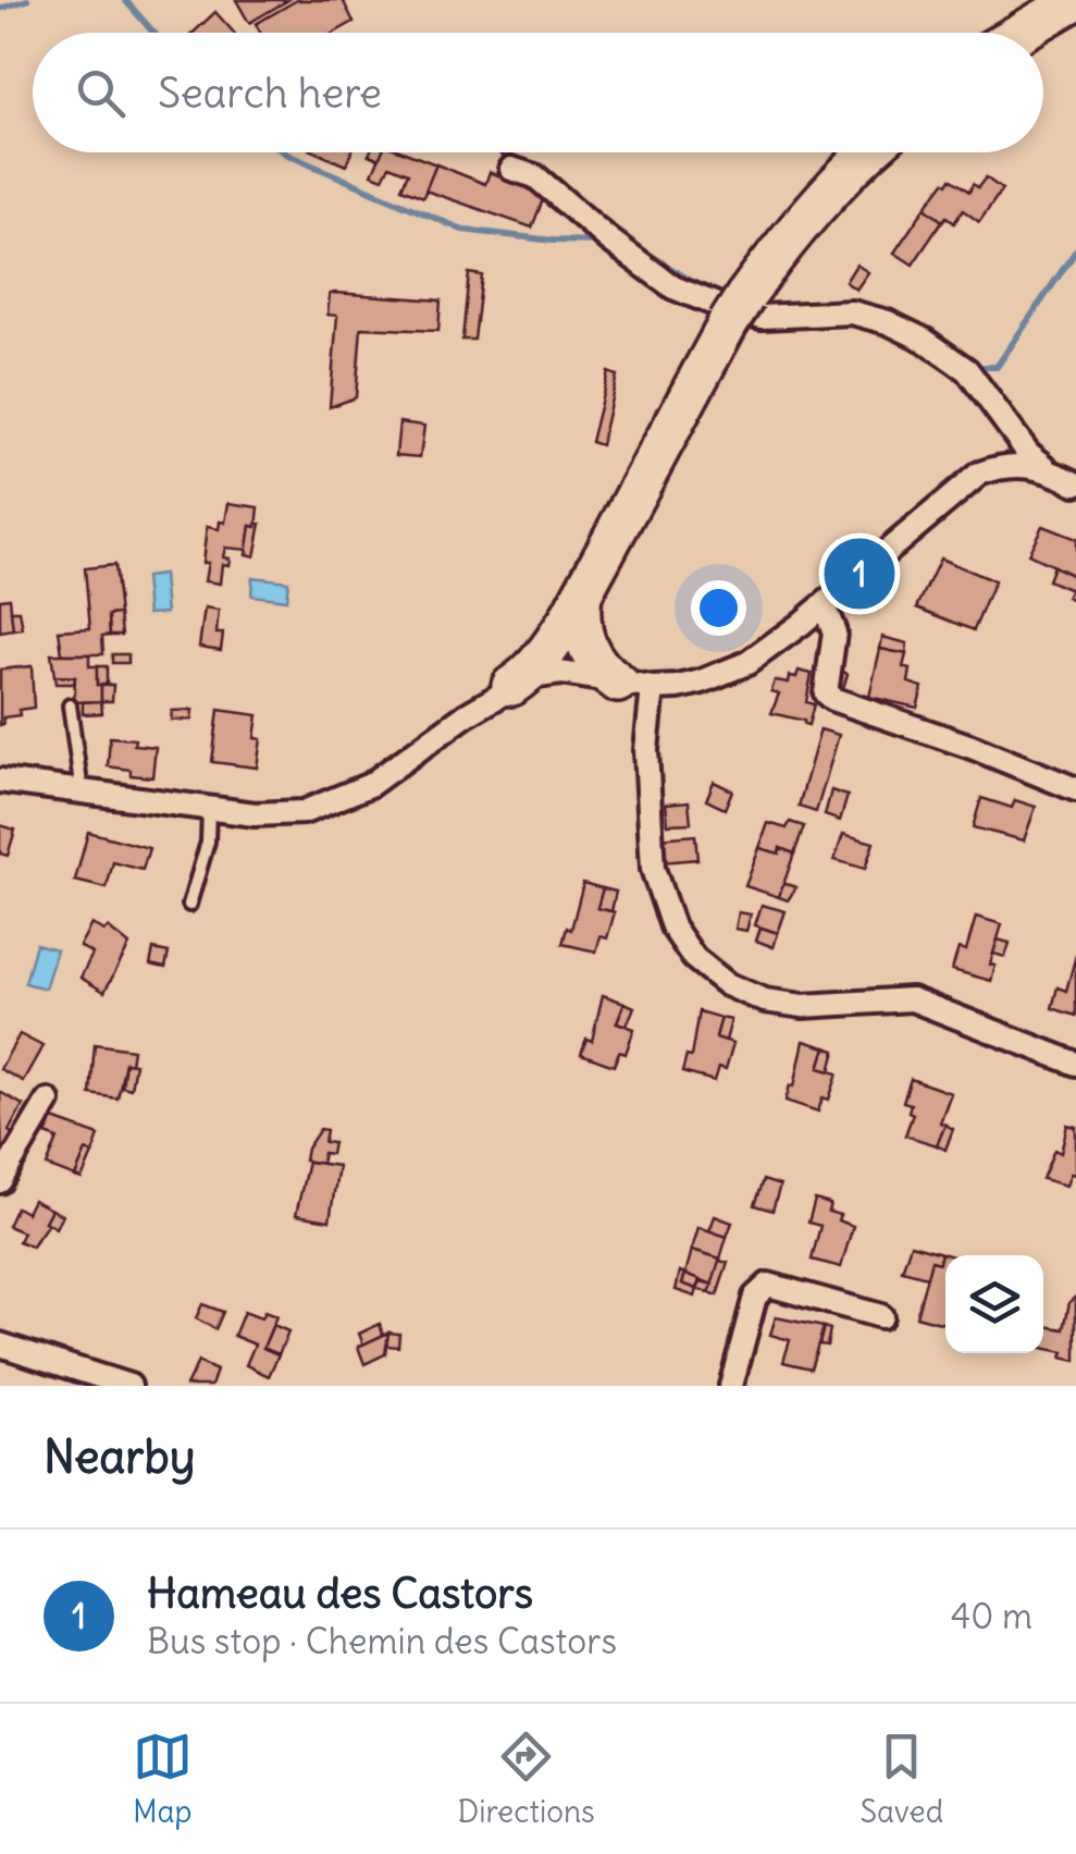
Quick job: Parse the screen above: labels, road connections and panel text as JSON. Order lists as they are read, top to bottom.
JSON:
{
  "page": {
    "search": "Search here",
    "pins": "1",
    "heading": "Nearby",
    "list": [
      {
        "mark": "1",
        "name": "Hameau des Castors",
        "note": "Bus stop · Chemin des Castors",
        "value": "40 m"
      }
    ],
    "nav": ["Map", "Directions", "Saved"]
  }
}
